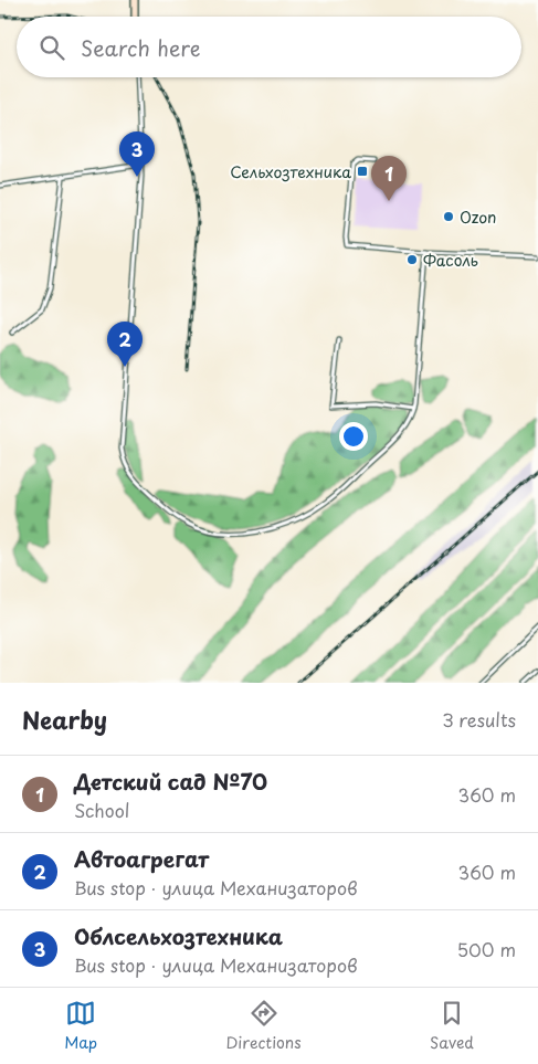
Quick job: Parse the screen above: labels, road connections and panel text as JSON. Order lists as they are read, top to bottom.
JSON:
{
  "places": {
    "transit": ["Сельхозтехника"],
    "other": ["Ozon", "Фасоль"]
  },
  "page": {
    "search": "Search here",
    "pins": ["3", "1", "2"],
    "heading": ["Nearby", "3 results"],
    "list": [
      {
        "mark": "1",
        "name": "Детский сад №70",
        "note": "School",
        "value": "360 m"
      },
      {
        "mark": "2",
        "name": "Автоагрегат",
        "note": "Bus stop · улица Механизаторов",
        "value": "360 m"
      },
      {
        "mark": "3",
        "name": "Облсельхозтехника",
        "note": "Bus stop · улица Механизаторов",
        "value": "500 m"
      }
    ],
    "nav": ["Map", "Directions", "Saved"]
  }
}
